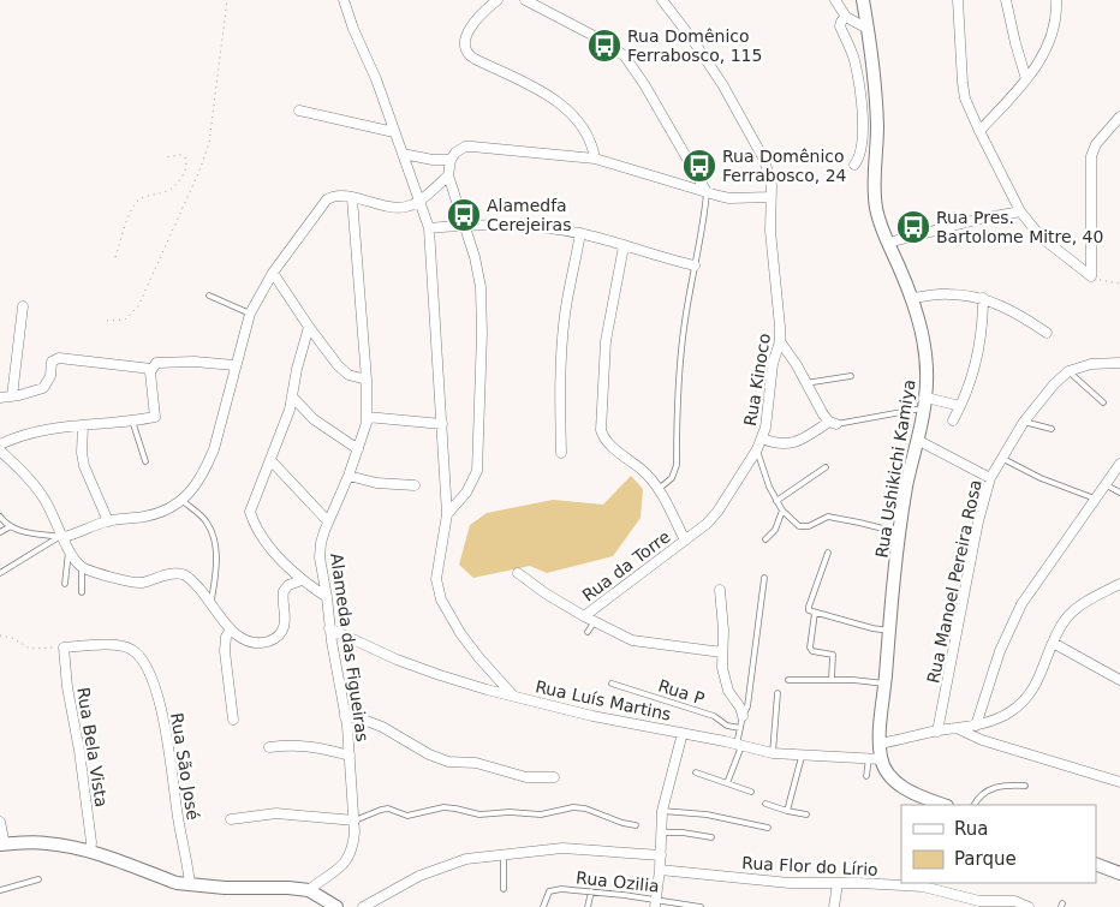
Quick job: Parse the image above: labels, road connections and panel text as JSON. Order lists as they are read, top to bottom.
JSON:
{
  "streets": {
    "main road": ["Rua Ushikichi Kamiya"],
    "street": [
      "Rua Kinoco",
      "Rua da Torre",
      "Rua Manoel Pereira Rosa",
      "Alameda das Figueiras",
      "Rua Luís Martins",
      "Rua Bela Vista",
      "Rua São José",
      "Rua Flor do Lírio"
    ],
    "lane": ["Rua P", "Rua Ozilia"]
  },
  "crossings": [
    ["Rua Kinoco", "Rua da Torre"],
    ["Rua Ushikichi Kamiya", "Rua Luís Martins"],
    ["Alameda das Figueiras", "Rua Luís Martins"],
    ["Rua Bela Vista", "Rua São José"]
  ],
  "places": {
    "bus stop": [
      "Rua Domênico Ferrabosco, 115",
      "Rua Domênico Ferrabosco, 24",
      "Alamedfa Cerejeiras",
      "Rua Pres. Bartolome Mitre, 40"
    ]
  },
  "legend": ["Rua", "Parque"]
}
